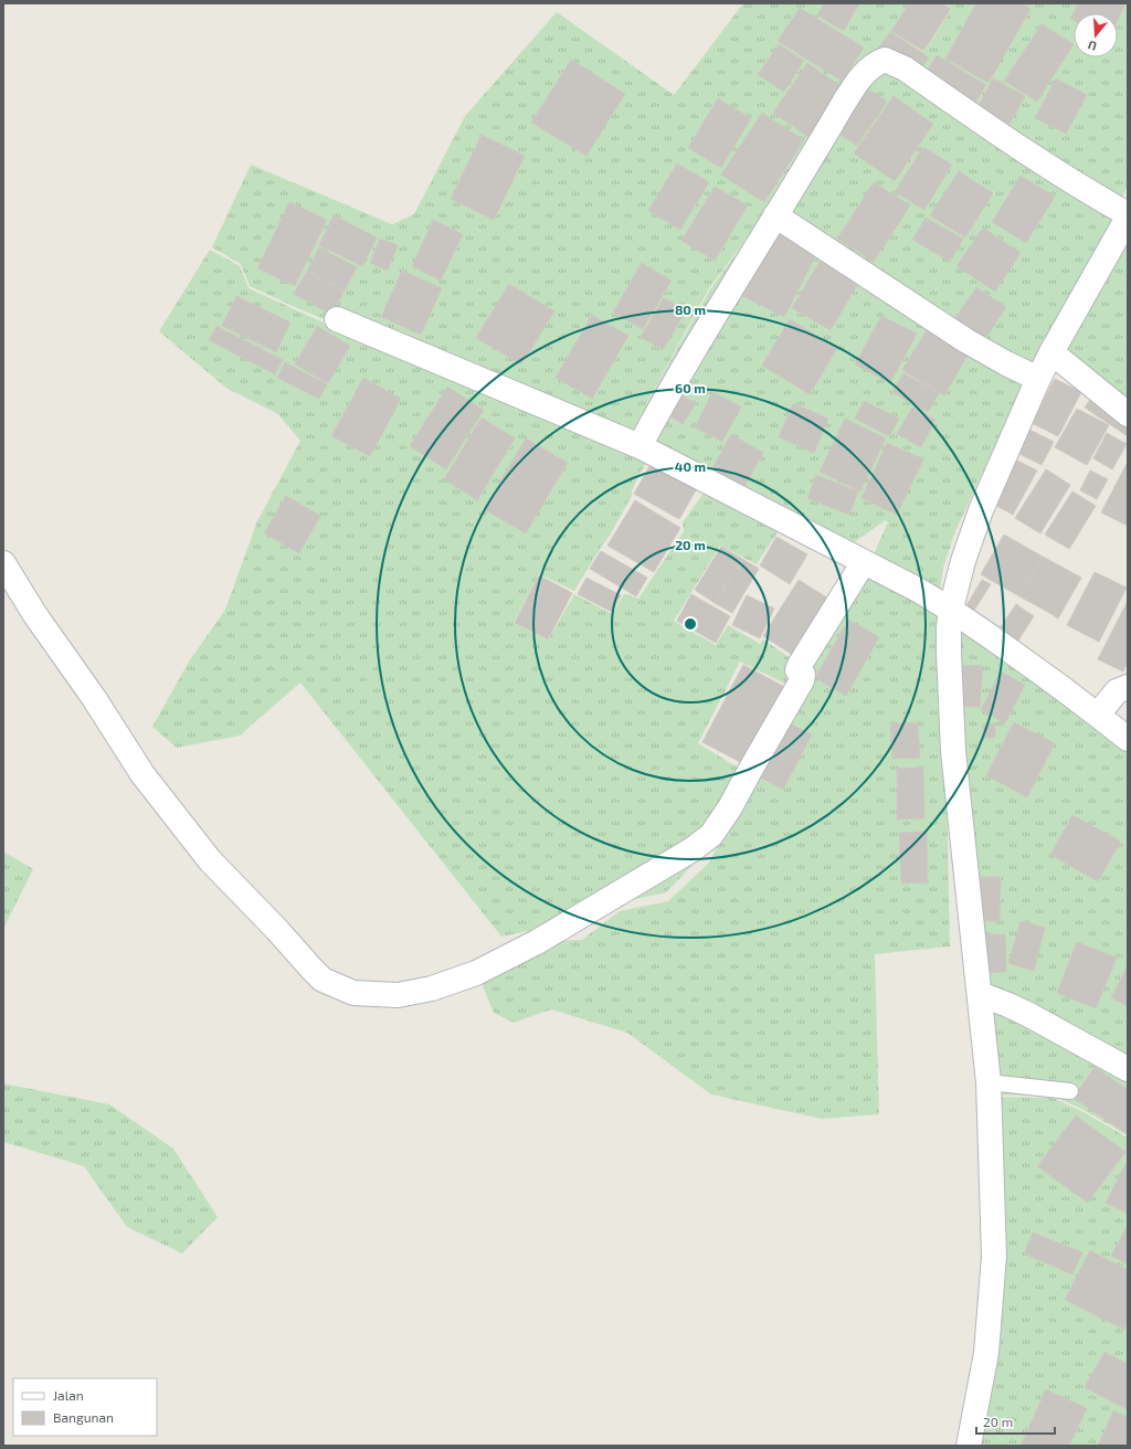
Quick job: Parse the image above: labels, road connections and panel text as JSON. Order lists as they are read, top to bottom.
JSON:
{
  "legend": ["Jalan", "Bangunan"],
  "scale_bar": "20 m",
  "north": "bottom",
  "rings": [
    "80 m",
    "60 m",
    "40 m",
    "20 m"
  ]
}
